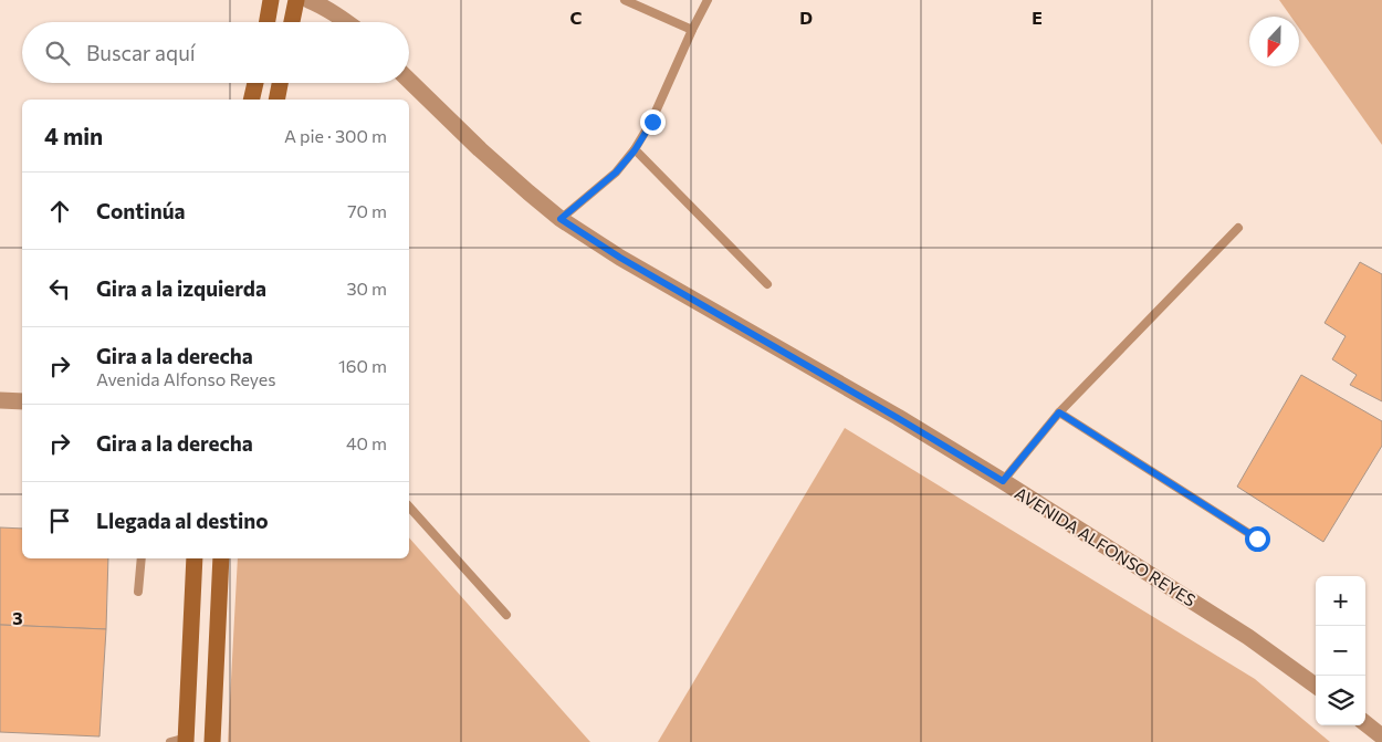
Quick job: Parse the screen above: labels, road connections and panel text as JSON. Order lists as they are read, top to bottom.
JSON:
{
  "streets": {
    "street": ["AVENIDA ALFONSO REYES"]
  },
  "north": "bottom",
  "page": {
    "search": "Buscar aquí",
    "heading": ["4 min", "A pie · 300 m"],
    "list": [
      ["Continúa", "70 m"],
      ["Gira a la izquierda", "30 m"],
      ["Gira a la derecha", "Avenida Alfonso Reyes", "160 m"],
      ["Gira a la derecha", "40 m"],
      "Llegada al destino"
    ],
    "map_buttons": ["+", "−"]
  },
  "grid": {
    "columns": ["C", "D", "E"],
    "rows": ["3"]
  }
}
